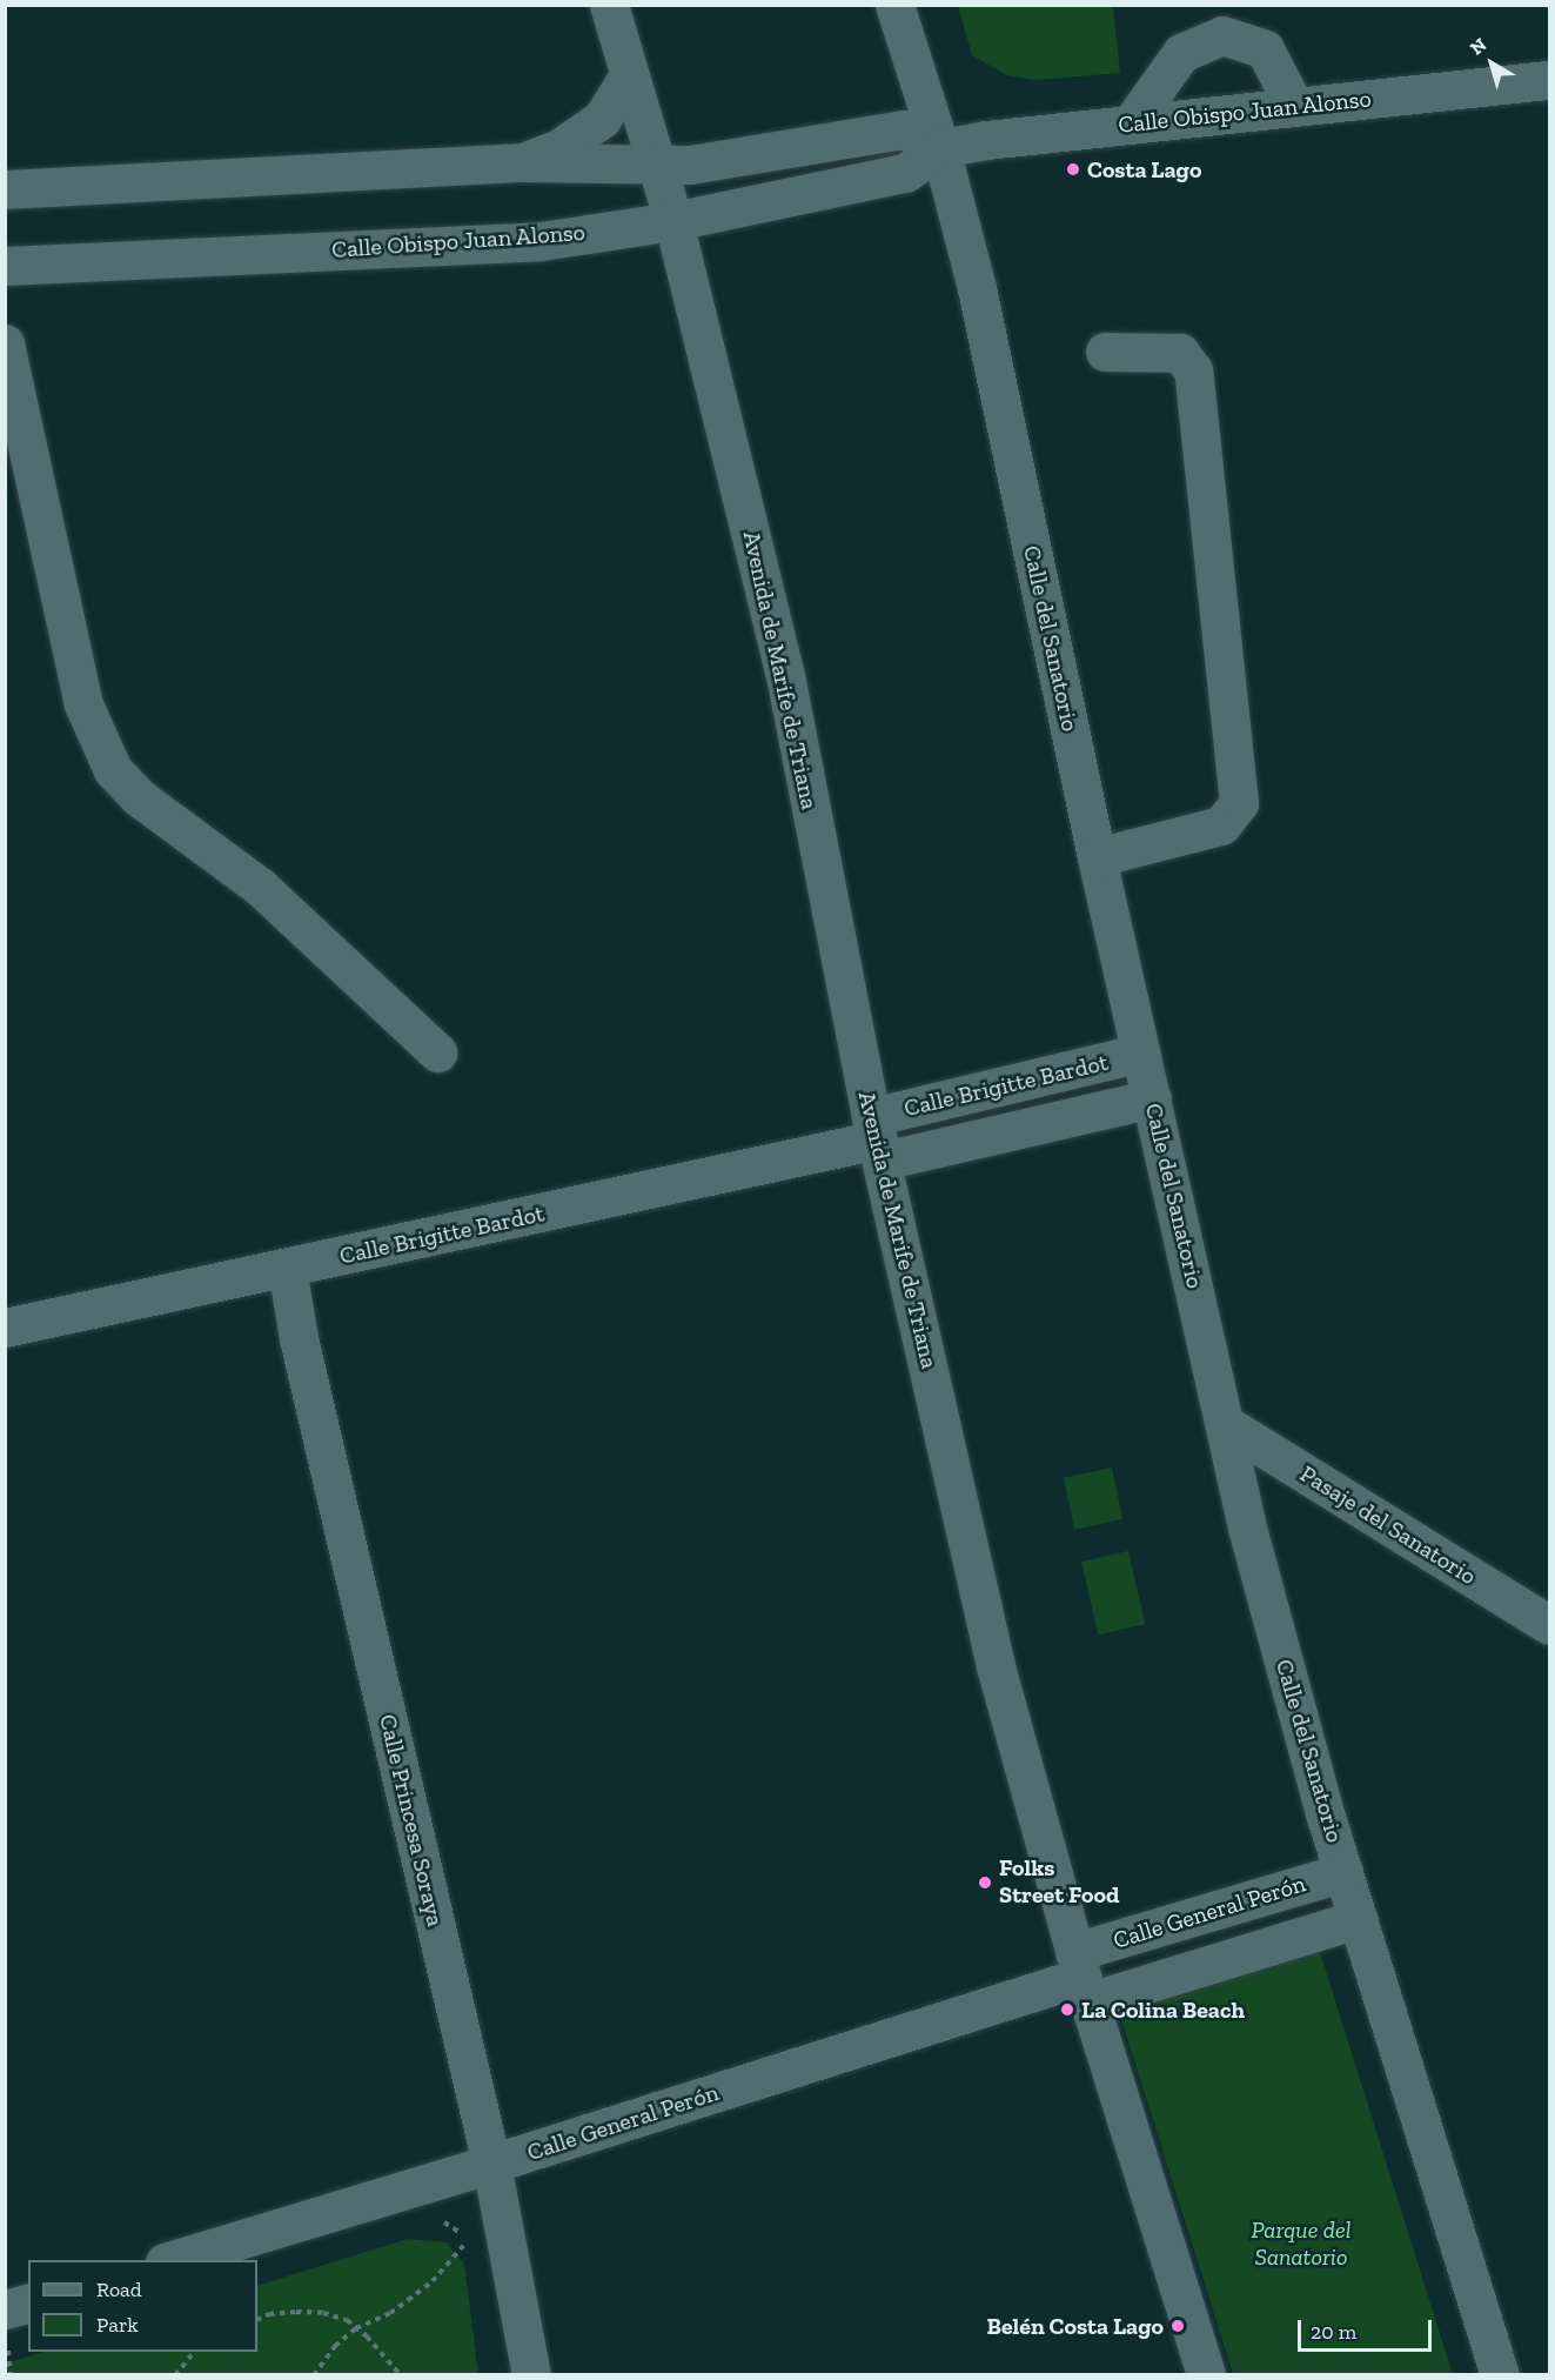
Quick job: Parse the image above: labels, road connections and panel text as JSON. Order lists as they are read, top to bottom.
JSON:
{
  "streets": {
    "street": [
      "Calle Obispo Juan Alonso",
      "Calle del Sanatorio",
      "Avenida de Marife de Triana",
      "Calle Brigitte Bardot",
      "Pasaje del Sanatorio",
      "Calle Princesa Soraya",
      "Calle General Perón"
    ]
  },
  "crossings": [
    ["Calle Obispo Juan Alonso", "Calle del Sanatorio"],
    ["Calle Obispo Juan Alonso", "Avenida de Marife de Triana"],
    ["Calle del Sanatorio", "Calle Brigitte Bardot"],
    ["Calle del Sanatorio", "Pasaje del Sanatorio"],
    ["Calle del Sanatorio", "Calle General Perón"],
    ["Avenida de Marife de Triana", "Calle Brigitte Bardot"],
    ["Avenida de Marife de Triana", "Calle General Perón"],
    ["Calle Brigitte Bardot", "Calle Princesa Soraya"],
    ["Calle Princesa Soraya", "Calle General Perón"]
  ],
  "parks": ["Parque del Sanatorio"],
  "places": [
    "Costa Lago",
    "Folks Street Food",
    "La Colina Beach",
    "Belén Costa Lago"
  ],
  "legend": ["Road", "Park"],
  "scale_bar": "20 m",
  "north": "top left"
}
